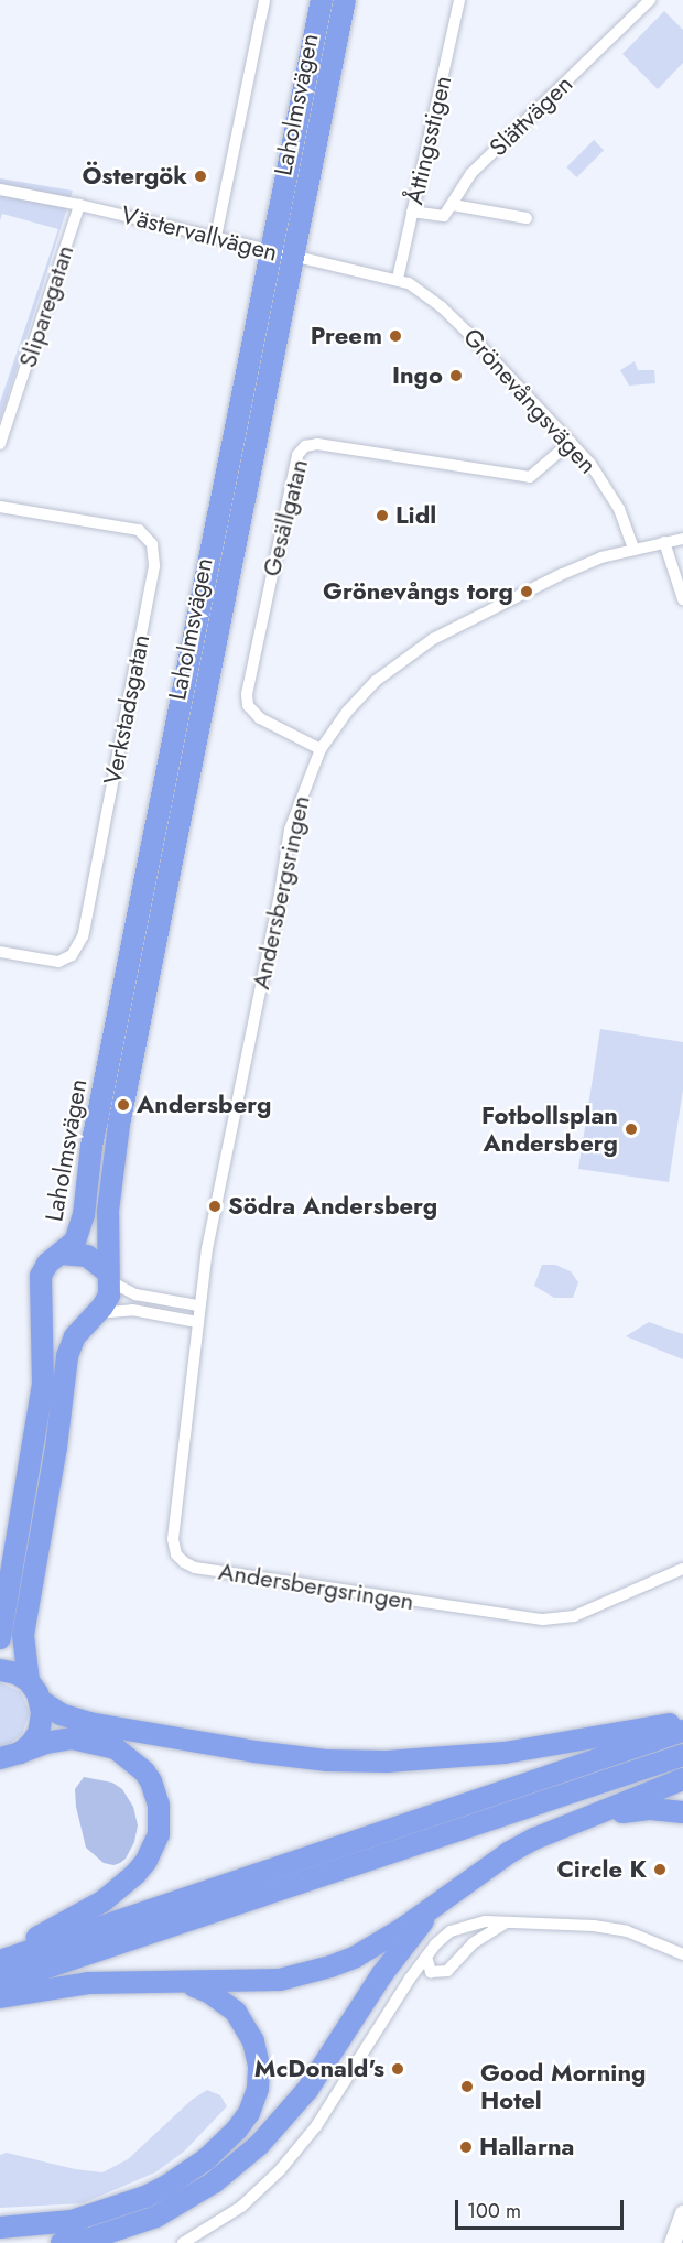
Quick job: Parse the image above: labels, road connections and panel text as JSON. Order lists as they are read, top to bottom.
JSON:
{
  "streets": {
    "highway": ["Laholmsvägen"],
    "street": [
      "Slättvägen",
      "Åttingsstigen",
      "Västervallvägen",
      "Sliparegatan",
      "Grönevångsvägen",
      "Gesällgatan",
      "Verkstadsgatan",
      "Andersbergsringen"
    ]
  },
  "crossings": [
    ["Laholmsvägen", "Västervallvägen"],
    ["Åttingsstigen", "Västervallvägen"],
    ["Åttingsstigen", "Grönevångsvägen"],
    ["Västervallvägen", "Sliparegatan"],
    ["Västervallvägen", "Grönevångsvägen"],
    ["Grönevångsvägen", "Gesällgatan"],
    ["Grönevångsvägen", "Andersbergsringen"],
    ["Gesällgatan", "Andersbergsringen"]
  ],
  "places": [
    "Östergök",
    "Preem",
    "Ingo",
    "Lidl",
    "Grönevångs torg",
    "Andersberg",
    "Fotbollsplan Andersberg",
    "Södra Andersberg",
    "Circle K",
    "McDonald's",
    "Good Morning Hotel",
    "Hallarna"
  ],
  "scale_bar": "100 m"
}
